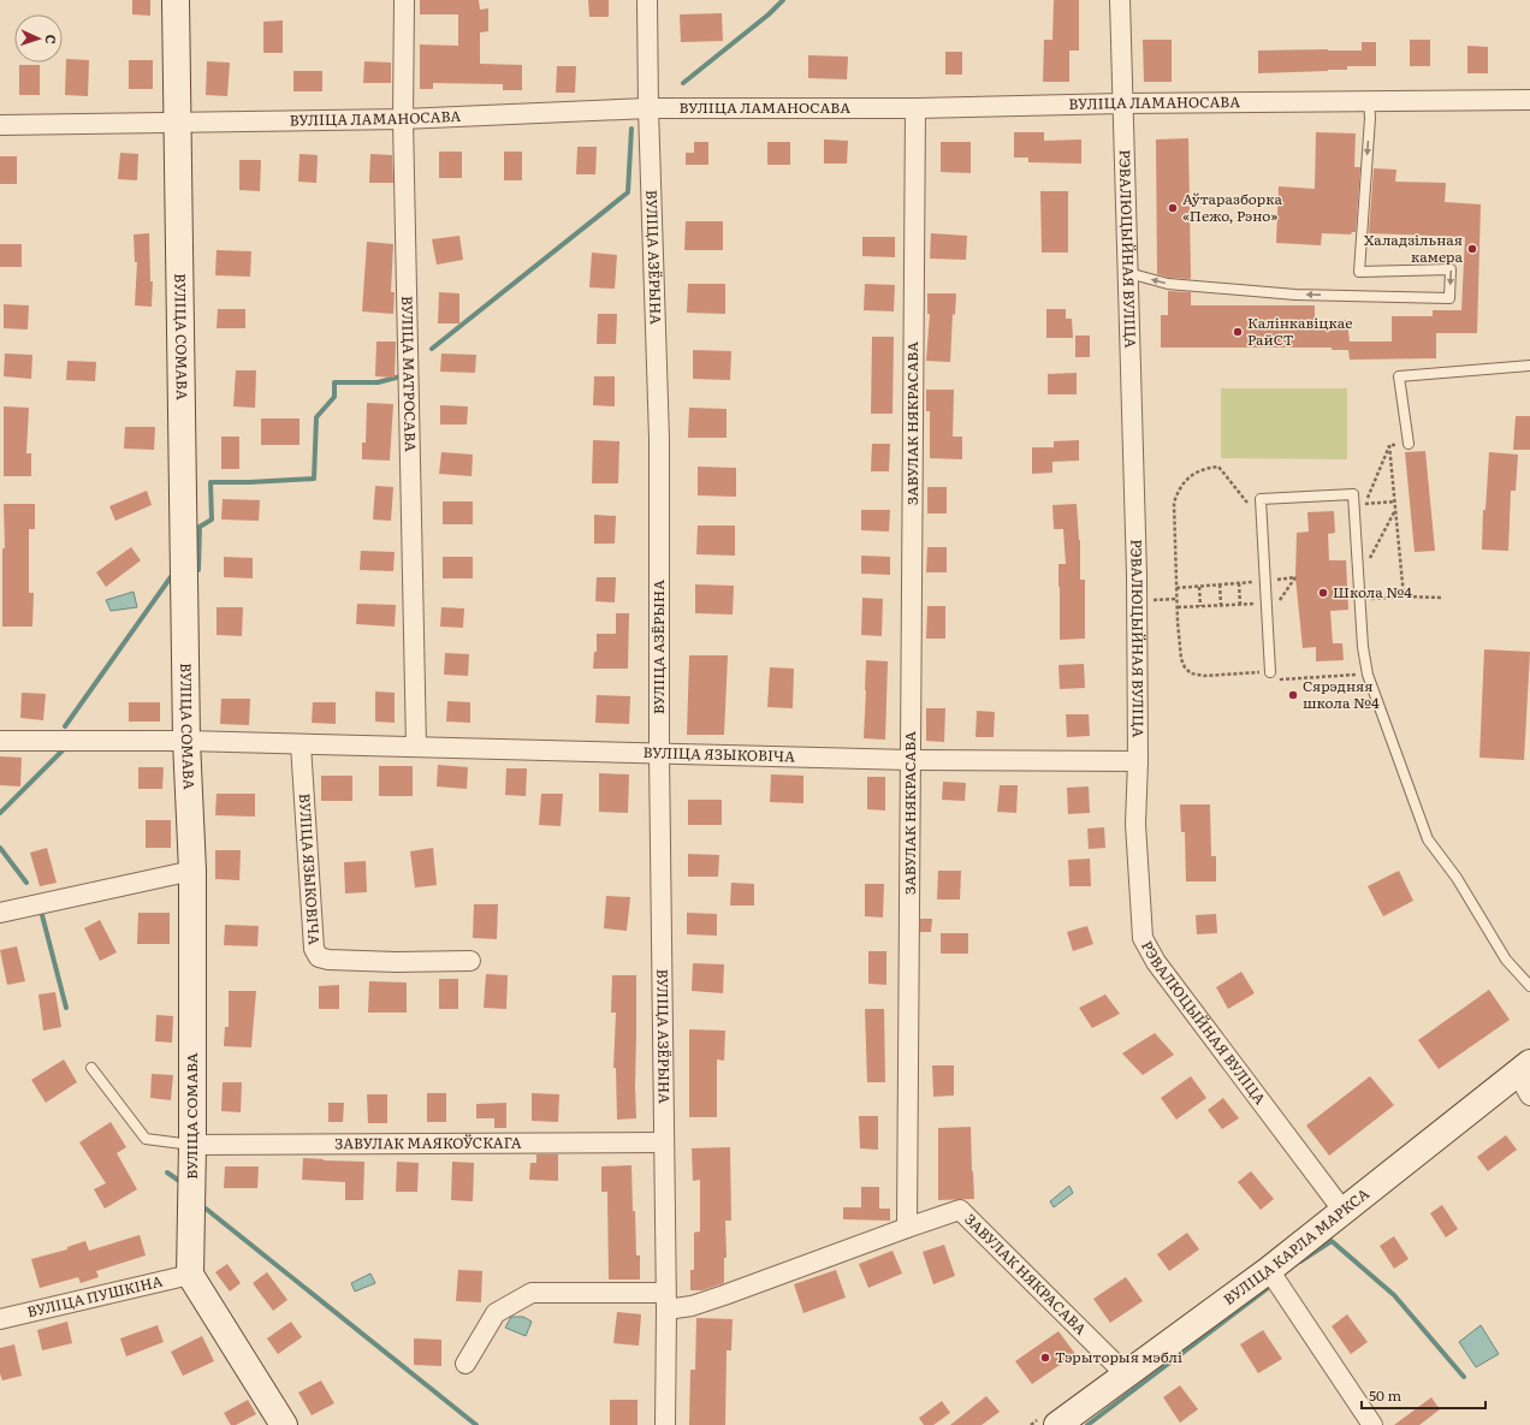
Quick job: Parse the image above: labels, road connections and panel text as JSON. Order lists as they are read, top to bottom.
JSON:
{
  "streets": {
    "street": [
      "ВУЛІЦА ЛАМАНОСАВА",
      "РЭВАЛЮЦЫЙНАЯ ВУЛІЦА",
      "ВУЛІЦА АЗЁРЫНА",
      "ВУЛІЦА СОМАВА",
      "ВУЛІЦА МАТРОСАВА",
      "ЗАВУЛАК НЯКРАСАВА",
      "ВУЛІЦА ЯЗЫКОВІЧА",
      "ЗАВУЛАК МАЯКОЎСКАГА",
      "ВУЛІЦА КАРЛА МАРКСА",
      "ВУЛІЦА ПУШКІНА"
    ]
  },
  "crossings": [
    ["ВУЛІЦА ЛАМАНОСАВА", "РЭВАЛЮЦЫЙНАЯ ВУЛІЦА"],
    ["ВУЛІЦА ЛАМАНОСАВА", "ВУЛІЦА АЗЁРЫНА"],
    ["ВУЛІЦА ЛАМАНОСАВА", "ВУЛІЦА СОМАВА"],
    ["ВУЛІЦА ЛАМАНОСАВА", "ВУЛІЦА МАТРОСАВА"],
    ["ВУЛІЦА ЛАМАНОСАВА", "ЗАВУЛАК НЯКРАСАВА"],
    ["РЭВАЛЮЦЫЙНАЯ ВУЛІЦА", "ВУЛІЦА ЯЗЫКОВІЧА"],
    ["РЭВАЛЮЦЫЙНАЯ ВУЛІЦА", "ВУЛІЦА КАРЛА МАРКСА"],
    ["ВУЛІЦА АЗЁРЫНА", "ВУЛІЦА ЯЗЫКОВІЧА"],
    ["ВУЛІЦА АЗЁРЫНА", "ЗАВУЛАК МАЯКОЎСКАГА"],
    ["ВУЛІЦА СОМАВА", "ВУЛІЦА ЯЗЫКОВІЧА"],
    ["ВУЛІЦА СОМАВА", "ЗАВУЛАК МАЯКОЎСКАГА"],
    ["ВУЛІЦА СОМАВА", "ВУЛІЦА ПУШКІНА"],
    ["ВУЛІЦА МАТРОСАВА", "ВУЛІЦА ЯЗЫКОВІЧА"],
    ["ЗАВУЛАК НЯКРАСАВА", "ВУЛІЦА ЯЗЫКОВІЧА"],
    ["ЗАВУЛАК НЯКРАСАВА", "ВУЛІЦА КАРЛА МАРКСА"]
  ],
  "places": [
    "Аўтаразборка «Пежо, Рэно»",
    "Халадзільная камера",
    "Калінкавіцкае РайСТ",
    "Школа №4",
    "Сярэдняя школа №4",
    "Тэрыторыя мэблі"
  ],
  "scale_bar": "50 m",
  "north": "right"
}
